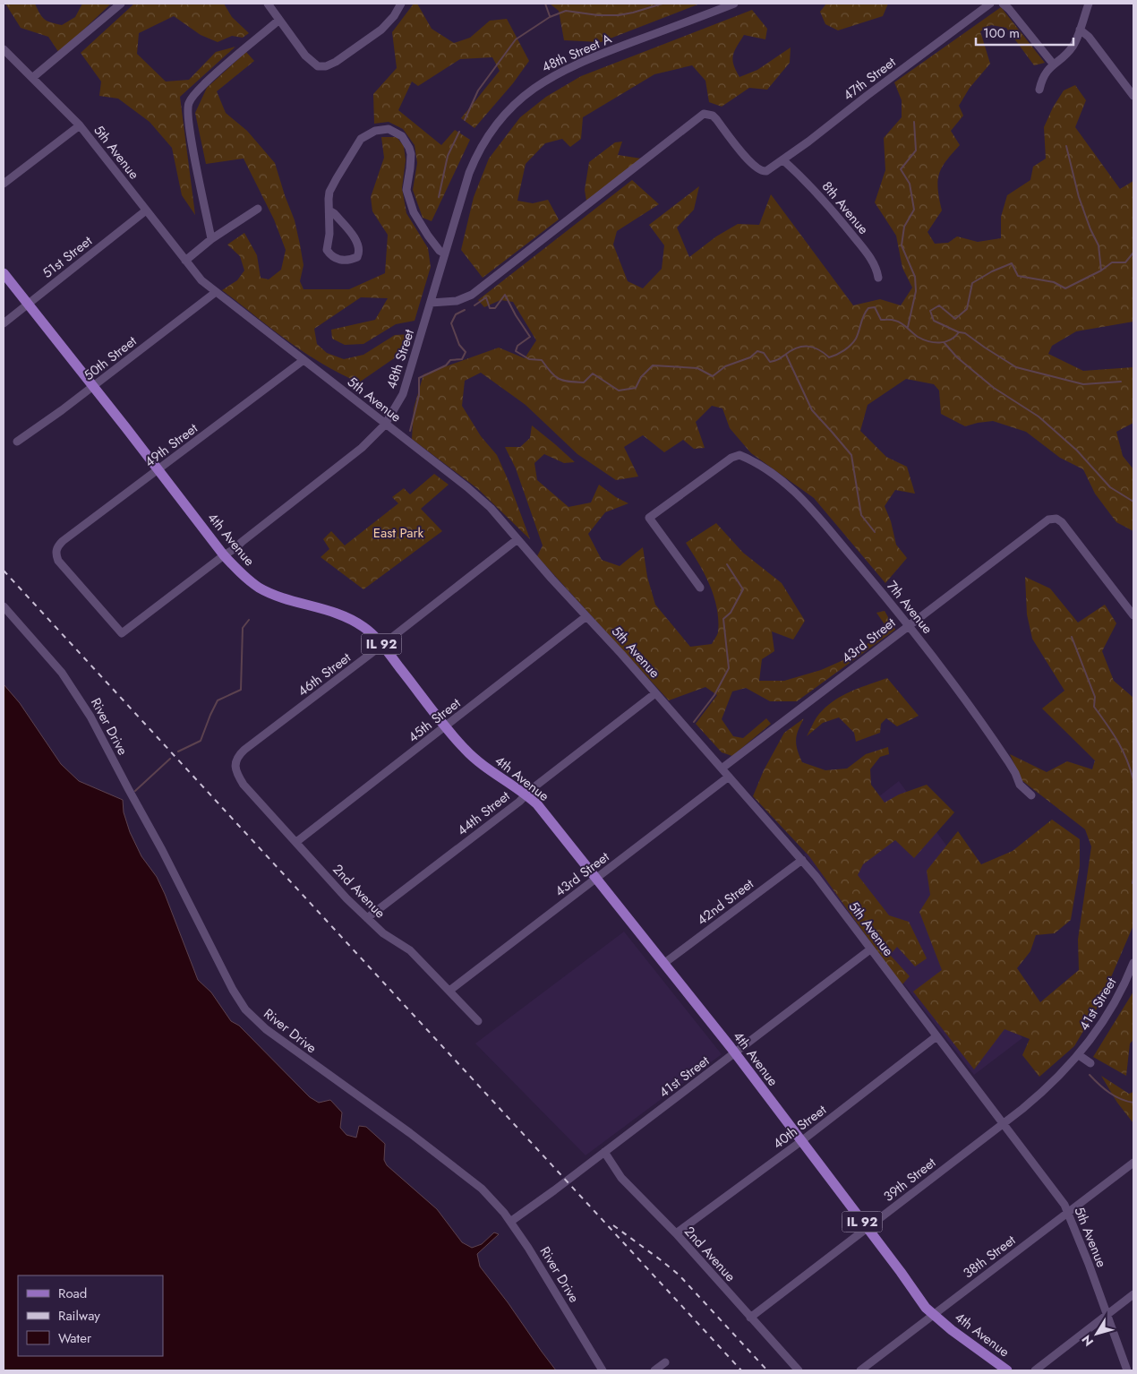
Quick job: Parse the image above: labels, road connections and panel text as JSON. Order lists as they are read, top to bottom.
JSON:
{
  "streets": {
    "main road": ["4th Avenue", "IL 92"],
    "street": [
      "48th Street A",
      "47th Street",
      "5th Avenue",
      "8th Avenue",
      "51st Street",
      "50th Street",
      "48th Street",
      "49th Street",
      "7th Avenue",
      "43rd Street",
      "46th Street",
      "45th Street",
      "River Drive",
      "44th Street",
      "2nd Avenue",
      "42nd Street",
      "41st Street",
      "40th Street",
      "39th Street",
      "38th Street"
    ]
  },
  "crossings": [
    ["48th Street A", "47th Street"],
    ["48th Street A", "48th Street"],
    ["47th Street", "8th Avenue"],
    ["47th Street", "48th Street"],
    ["5th Avenue", "51st Street"],
    ["5th Avenue", "50th Street"],
    ["5th Avenue", "48th Street"],
    ["5th Avenue", "49th Street"],
    ["5th Avenue", "43rd Street"],
    ["5th Avenue", "46th Street"],
    ["5th Avenue", "45th Street"],
    ["5th Avenue", "44th Street"],
    ["5th Avenue", "42nd Street"],
    ["5th Avenue", "41st Street"],
    ["5th Avenue", "40th Street"],
    ["5th Avenue", "39th Street"],
    ["5th Avenue", "38th Street"],
    ["51st Street", "4th Avenue"],
    ["50th Street", "4th Avenue"],
    ["48th Street", "49th Street"],
    ["48th Street", "4th Avenue"],
    ["49th Street", "4th Avenue"],
    ["4th Avenue", "43rd Street"],
    ["4th Avenue", "46th Street"],
    ["4th Avenue", "45th Street"],
    ["4th Avenue", "44th Street"],
    ["4th Avenue", "42nd Street"],
    ["4th Avenue", "41st Street"],
    ["4th Avenue", "40th Street"],
    ["4th Avenue", "39th Street"],
    ["4th Avenue", "38th Street"],
    ["7th Avenue", "43rd Street"],
    ["43rd Street", "2nd Avenue"],
    ["46th Street", "2nd Avenue"],
    ["45th Street", "2nd Avenue"],
    ["River Drive", "41st Street"],
    ["44th Street", "2nd Avenue"],
    ["2nd Avenue", "41st Street"],
    ["2nd Avenue", "40th Street"],
    ["2nd Avenue", "39th Street"],
    ["41st Street", "39th Street"]
  ],
  "parks": ["East Park"],
  "legend": ["Road", "Railway", "Water"],
  "scale_bar": "100 m",
  "north": "bottom left"
}
